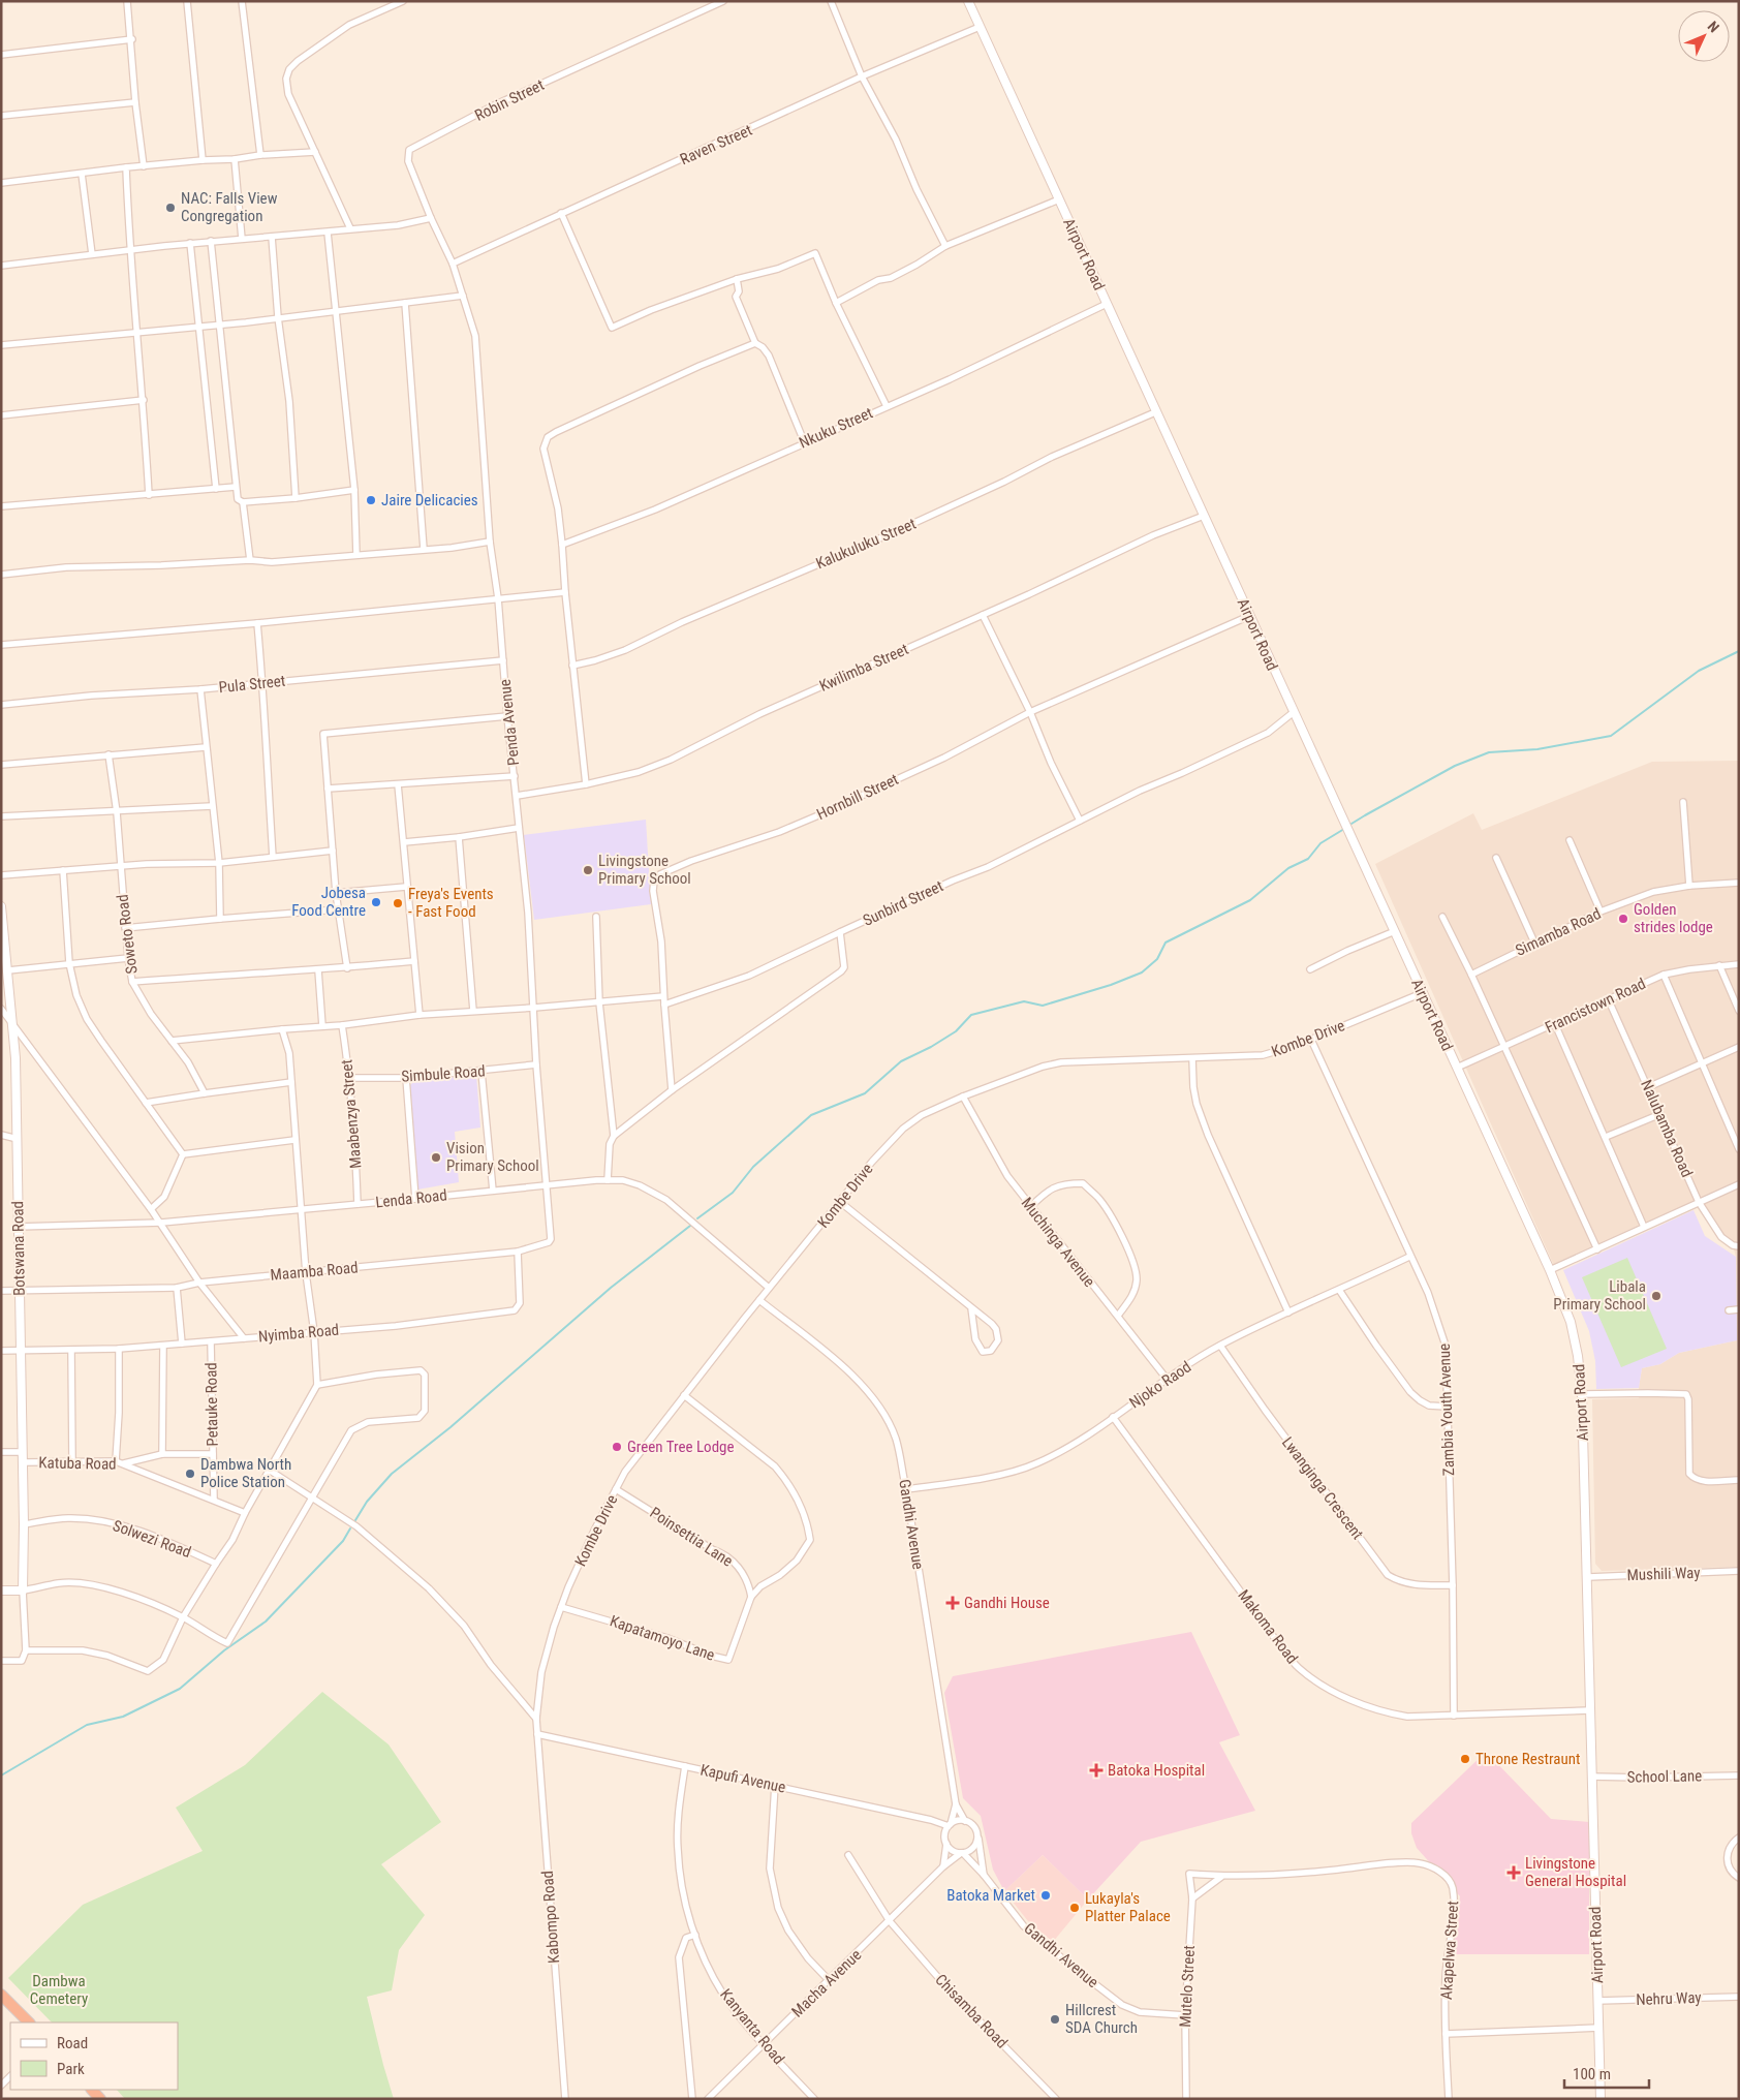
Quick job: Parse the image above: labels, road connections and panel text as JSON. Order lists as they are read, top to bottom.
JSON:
{
  "streets": {
    "street": [
      "Robin Street",
      "Raven Street",
      "Airport Road",
      "Nkuku Street",
      "Kalukuluku Street",
      "Kwilimba Street",
      "Pula Street",
      "Penda Avenue",
      "Hornbill Street",
      "Sunbird Street",
      "Simamba Road",
      "Soweto Road",
      "Francistown Road",
      "Kombe Drive",
      "Simbule Road",
      "Maabenzya Street",
      "Nalubamba Road",
      "Lenda Road",
      "Muchinga Avenue",
      "Botswana Road",
      "Maamba Road",
      "Nyimba Road",
      "Njoko Raod",
      "Petauke Road",
      "Zambia Youth Avenue",
      "Katuba Road",
      "Lwanginga Crescent",
      "Gandhi Avenue",
      "Poinsettia Lane",
      "Solwezi Road",
      "Mushili Way",
      "Makoma Road",
      "Kapatamoyo Lane",
      "School Lane",
      "Kapufi Avenue",
      "Kabompo Road",
      "Akapelwa Street",
      "Macha Avenue",
      "Mutelo Street",
      "Nehru Way",
      "Chisamba Road",
      "Kanyanta Road"
    ]
  },
  "crossings": [
    ["Robin Street", "Raven Street"],
    ["Robin Street", "Penda Avenue"],
    ["Raven Street", "Airport Road"],
    ["Raven Street", "Penda Avenue"],
    ["Airport Road", "Nkuku Street"],
    ["Airport Road", "Kalukuluku Street"],
    ["Airport Road", "Kwilimba Street"],
    ["Airport Road", "Hornbill Street"],
    ["Airport Road", "Sunbird Street"],
    ["Airport Road", "Francistown Road"],
    ["Airport Road", "Kombe Drive"],
    ["Airport Road", "Mushili Way"],
    ["Airport Road", "Makoma Road"],
    ["Airport Road", "School Lane"],
    ["Airport Road", "Nehru Way"],
    ["Kwilimba Street", "Penda Avenue"],
    ["Pula Street", "Penda Avenue"],
    ["Penda Avenue", "Simbule Road"],
    ["Penda Avenue", "Lenda Road"],
    ["Penda Avenue", "Maamba Road"],
    ["Hornbill Street", "Sunbird Street"],
    ["Francistown Road", "Nalubamba Road"],
    ["Kombe Drive", "Lenda Road"],
    ["Kombe Drive", "Muchinga Avenue"],
    ["Kombe Drive", "Zambia Youth Avenue"],
    ["Kombe Drive", "Gandhi Avenue"],
    ["Kombe Drive", "Poinsettia Lane"],
    ["Kombe Drive", "Kapatamoyo Lane"],
    ["Kombe Drive", "Kapufi Avenue"],
    ["Kombe Drive", "Kabompo Road"],
    ["Simbule Road", "Maabenzya Street"],
    ["Maabenzya Street", "Lenda Road"],
    ["Lenda Road", "Botswana Road"],
    ["Lenda Road", "Maamba Road"],
    ["Muchinga Avenue", "Njoko Raod"],
    ["Botswana Road", "Maamba Road"],
    ["Botswana Road", "Nyimba Road"],
    ["Botswana Road", "Katuba Road"],
    ["Botswana Road", "Solwezi Road"],
    ["Maamba Road", "Nyimba Road"],
    ["Nyimba Road", "Petauke Road"],
    ["Njoko Raod", "Zambia Youth Avenue"],
    ["Njoko Raod", "Lwanginga Crescent"],
    ["Njoko Raod", "Gandhi Avenue"],
    ["Njoko Raod", "Makoma Road"],
    ["Petauke Road", "Katuba Road"],
    ["Zambia Youth Avenue", "Lwanginga Crescent"],
    ["Zambia Youth Avenue", "Makoma Road"],
    ["Gandhi Avenue", "Kapufi Avenue"],
    ["Gandhi Avenue", "Macha Avenue"],
    ["Gandhi Avenue", "Mutelo Street"],
    ["Poinsettia Lane", "Kapatamoyo Lane"],
    ["Kapufi Avenue", "Kabompo Road"],
    ["Kapufi Avenue", "Macha Avenue"],
    ["Kapufi Avenue", "Kanyanta Road"],
    ["Akapelwa Street", "Mutelo Street"],
    ["Macha Avenue", "Chisamba Road"],
    ["Macha Avenue", "Kanyanta Road"]
  ],
  "parks": ["Dambwa Cemetery"],
  "places": {
    "other": [
      "NAC: Falls View Congregation",
      "Jaire Delicacies",
      "Livingstone Primary School",
      "Jobesa Food Centre",
      "Freya's Events - Fast Food",
      "Golden strides lodge",
      "Vision Primary School",
      "Libala Primary School",
      "Green Tree Lodge",
      "Dambwa North Police Station",
      "Throne Restraunt",
      "Batoka Market",
      "Lukayla's Platter Palace",
      "Hillcrest SDA Church"
    ],
    "health": ["Gandhi House", "Batoka Hospital", "Livingstone General Hospital"]
  },
  "legend": ["Road", "Park"],
  "scale_bar": "100 m",
  "north": "top right"
}
